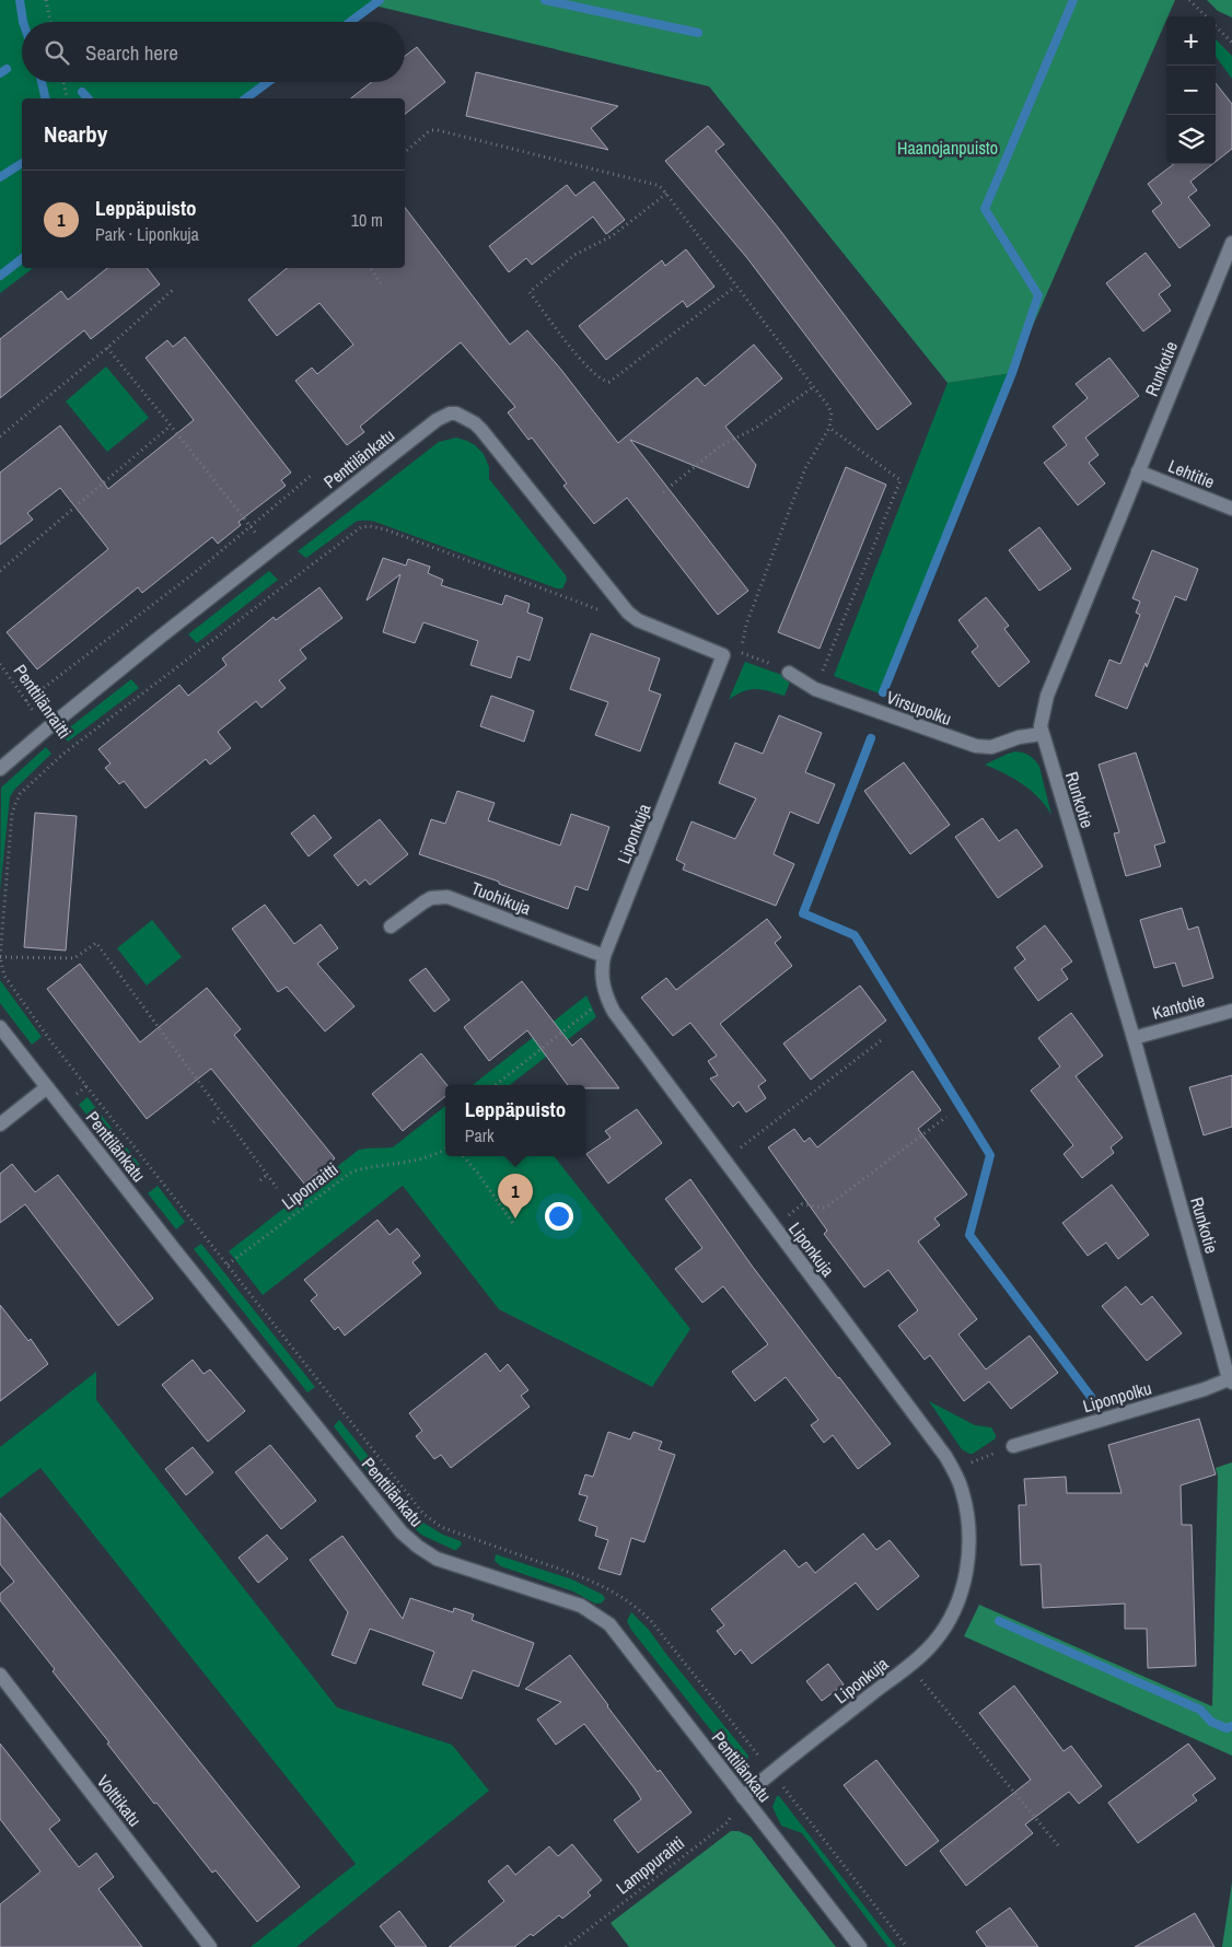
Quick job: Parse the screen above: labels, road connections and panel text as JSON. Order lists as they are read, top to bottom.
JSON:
{
  "streets": {
    "street": [
      "Runkotie",
      "Penttilänkatu",
      "Lehtitie",
      "Virsupolku",
      "Liponkuja",
      "Tuohikuja",
      "Kantotie",
      "Liponpolku",
      "Volttikatu"
    ],
    "path": ["Penttilänraitti", "Liponraitti", "Lamppuraitti"]
  },
  "crossings": [
    ["Runkotie", "Lehtitie"],
    ["Runkotie", "Virsupolku"],
    ["Runkotie", "Kantotie"],
    ["Runkotie", "Liponpolku"],
    ["Penttilänkatu", "Penttilänraitti"],
    ["Penttilänkatu", "Liponkuja"],
    ["Penttilänkatu", "Lamppuraitti"],
    ["Liponkuja", "Tuohikuja"],
    ["Liponkuja", "Lamppuraitti"]
  ],
  "parks": ["Haanojanpuisto"],
  "page": {
    "map_buttons": ["+", "−"],
    "search": "Search here",
    "heading": "Nearby",
    "list": [
      {
        "mark": "1",
        "name": "Leppäpuisto",
        "note": "Park · Liponkuja",
        "value": "10 m"
      }
    ],
    "popup": ["Leppäpuisto", "Park"],
    "pins": "1"
  }
}
